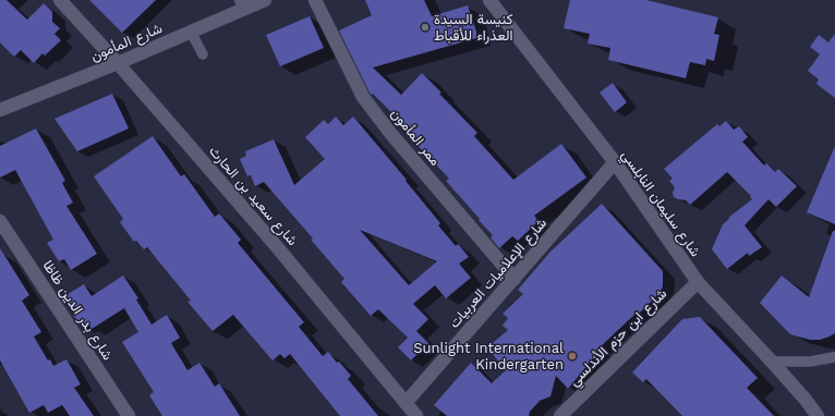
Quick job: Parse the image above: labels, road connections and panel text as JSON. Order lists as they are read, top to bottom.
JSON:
{
  "streets": {
    "street": [
      "شارع المأمون",
      "ممر المأمون",
      "شارع سعيد بن الحارث",
      "شارع سليمان النابلسي",
      "شارع الإعلاميات العربيات",
      "شارع بدر الدين ظاظا",
      "شارع ابن حزم الأندلسي"
    ]
  },
  "crossings": [
    ["شارع المأمون", "شارع سعيد بن الحارث"],
    ["ممر المأمون", "شارع الإعلاميات العربيات"],
    ["شارع سعيد بن الحارث", "شارع الإعلاميات العربيات"],
    ["شارع سليمان النابلسي", "شارع الإعلاميات العربيات"],
    ["شارع سليمان النابلسي", "شارع ابن حزم الأندلسي"]
  ],
  "places": ["كنيسة السيدة العذراء للأقباط", "Sunlight International Kindergarten"]
}
